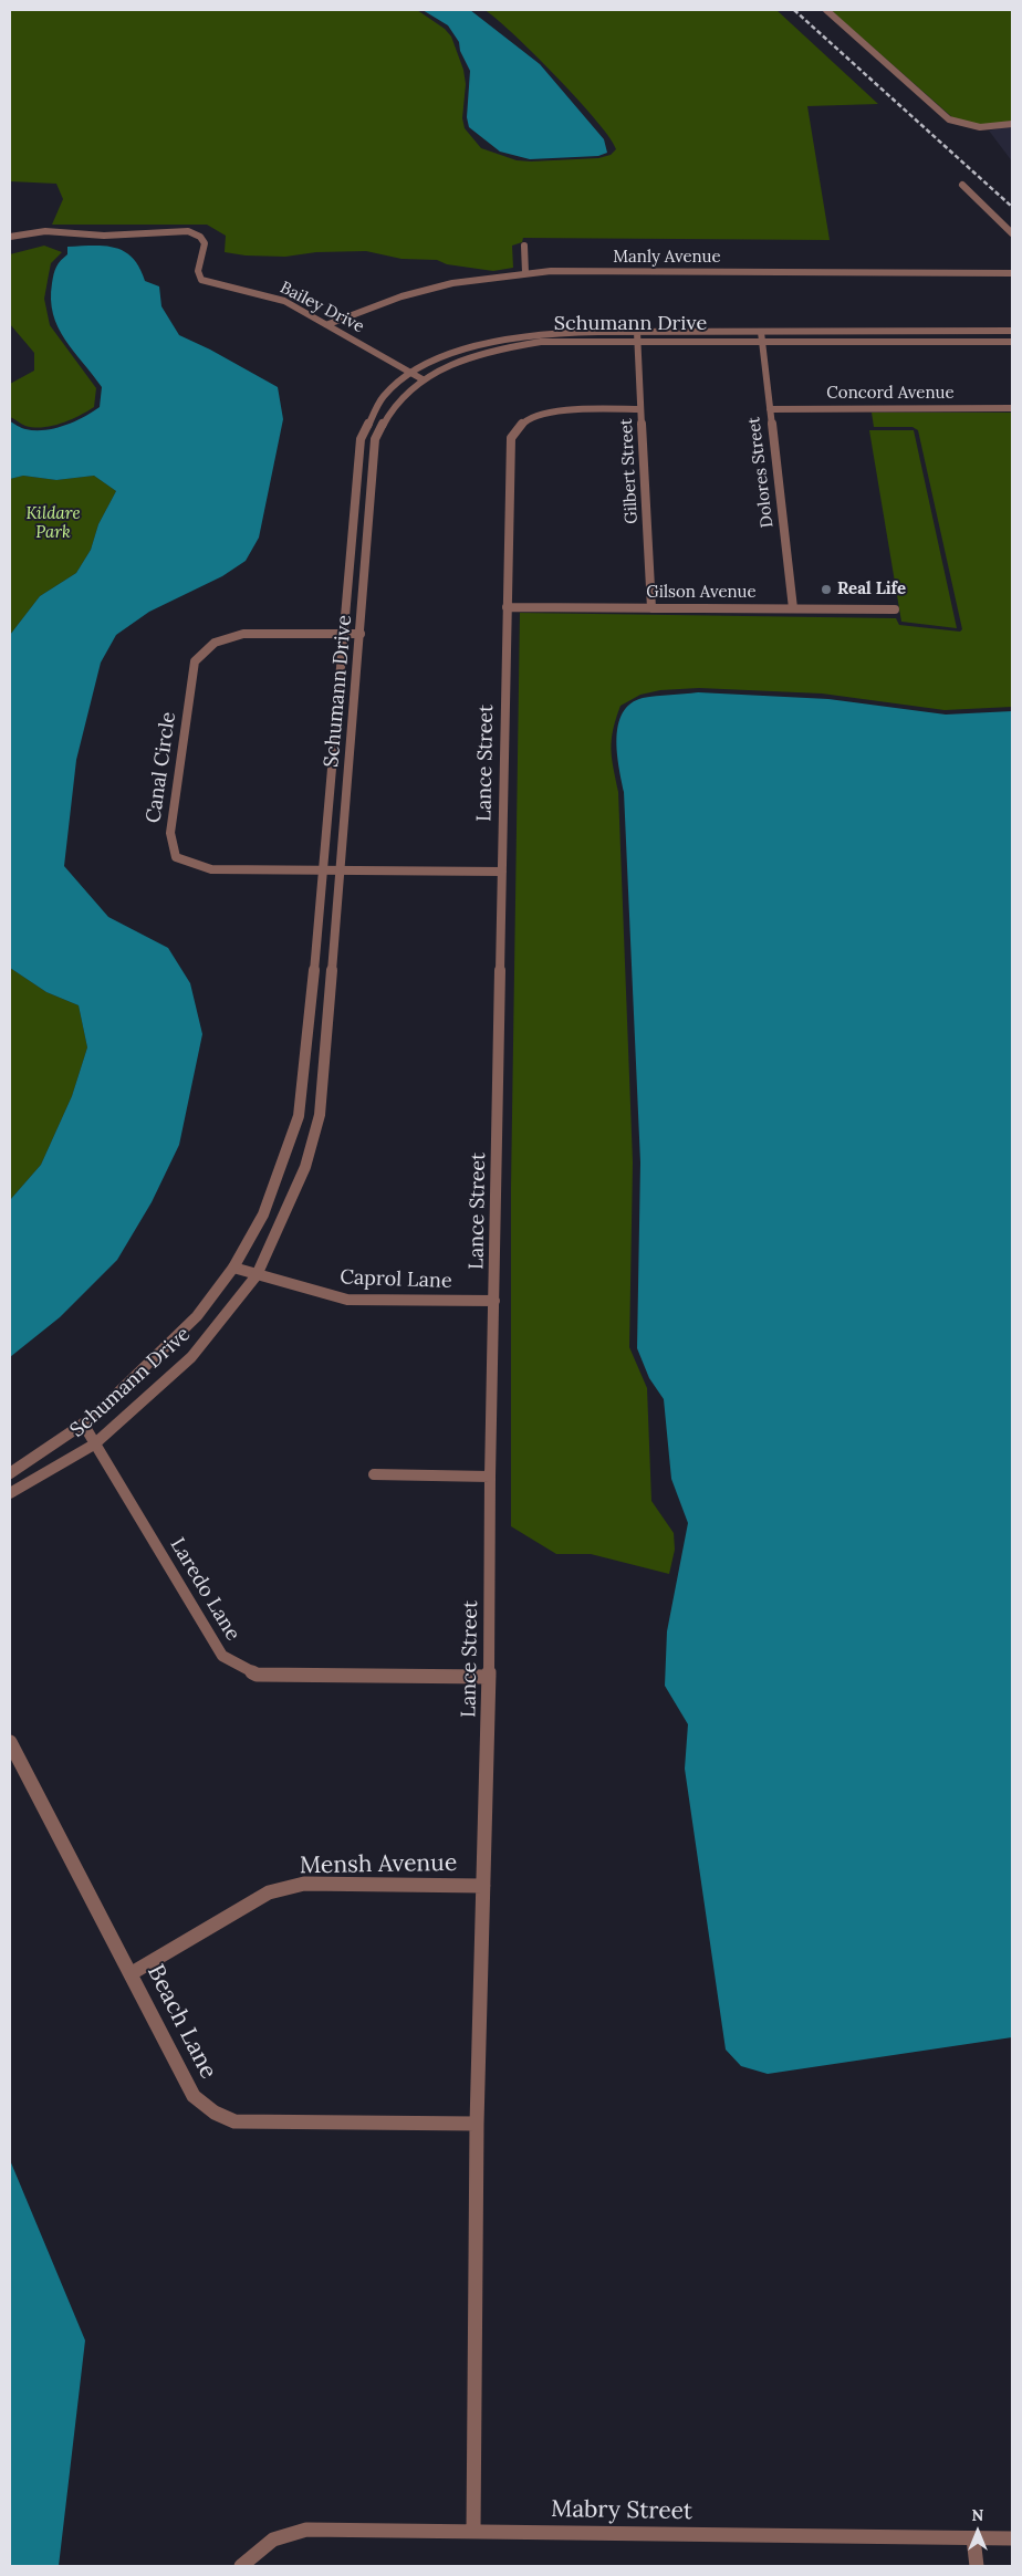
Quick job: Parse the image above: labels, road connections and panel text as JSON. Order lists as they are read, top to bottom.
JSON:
{
  "streets": {
    "street": [
      "Manly Avenue",
      "Bailey Drive",
      "Schumann Drive",
      "Concord Avenue",
      "Gilbert Street",
      "Dolores Street",
      "Gilson Avenue",
      "Lance Street",
      "Canal Circle",
      "Caprol Lane",
      "Laredo Lane",
      "Mensh Avenue",
      "Beach Lane",
      "Mabry Street"
    ]
  },
  "crossings": [
    ["Manly Avenue", "Bailey Drive"],
    ["Bailey Drive", "Schumann Drive"],
    ["Schumann Drive", "Gilbert Street"],
    ["Schumann Drive", "Dolores Street"],
    ["Schumann Drive", "Canal Circle"],
    ["Schumann Drive", "Caprol Lane"],
    ["Schumann Drive", "Laredo Lane"],
    ["Concord Avenue", "Dolores Street"],
    ["Gilbert Street", "Gilson Avenue"],
    ["Gilbert Street", "Lance Street"],
    ["Dolores Street", "Gilson Avenue"],
    ["Gilson Avenue", "Lance Street"],
    ["Lance Street", "Canal Circle"],
    ["Lance Street", "Caprol Lane"],
    ["Lance Street", "Laredo Lane"],
    ["Lance Street", "Mensh Avenue"],
    ["Lance Street", "Beach Lane"],
    ["Lance Street", "Mabry Street"],
    ["Mensh Avenue", "Beach Lane"]
  ],
  "parks": ["Kildare Park"],
  "places": ["Real Life"],
  "north": "top"
}
